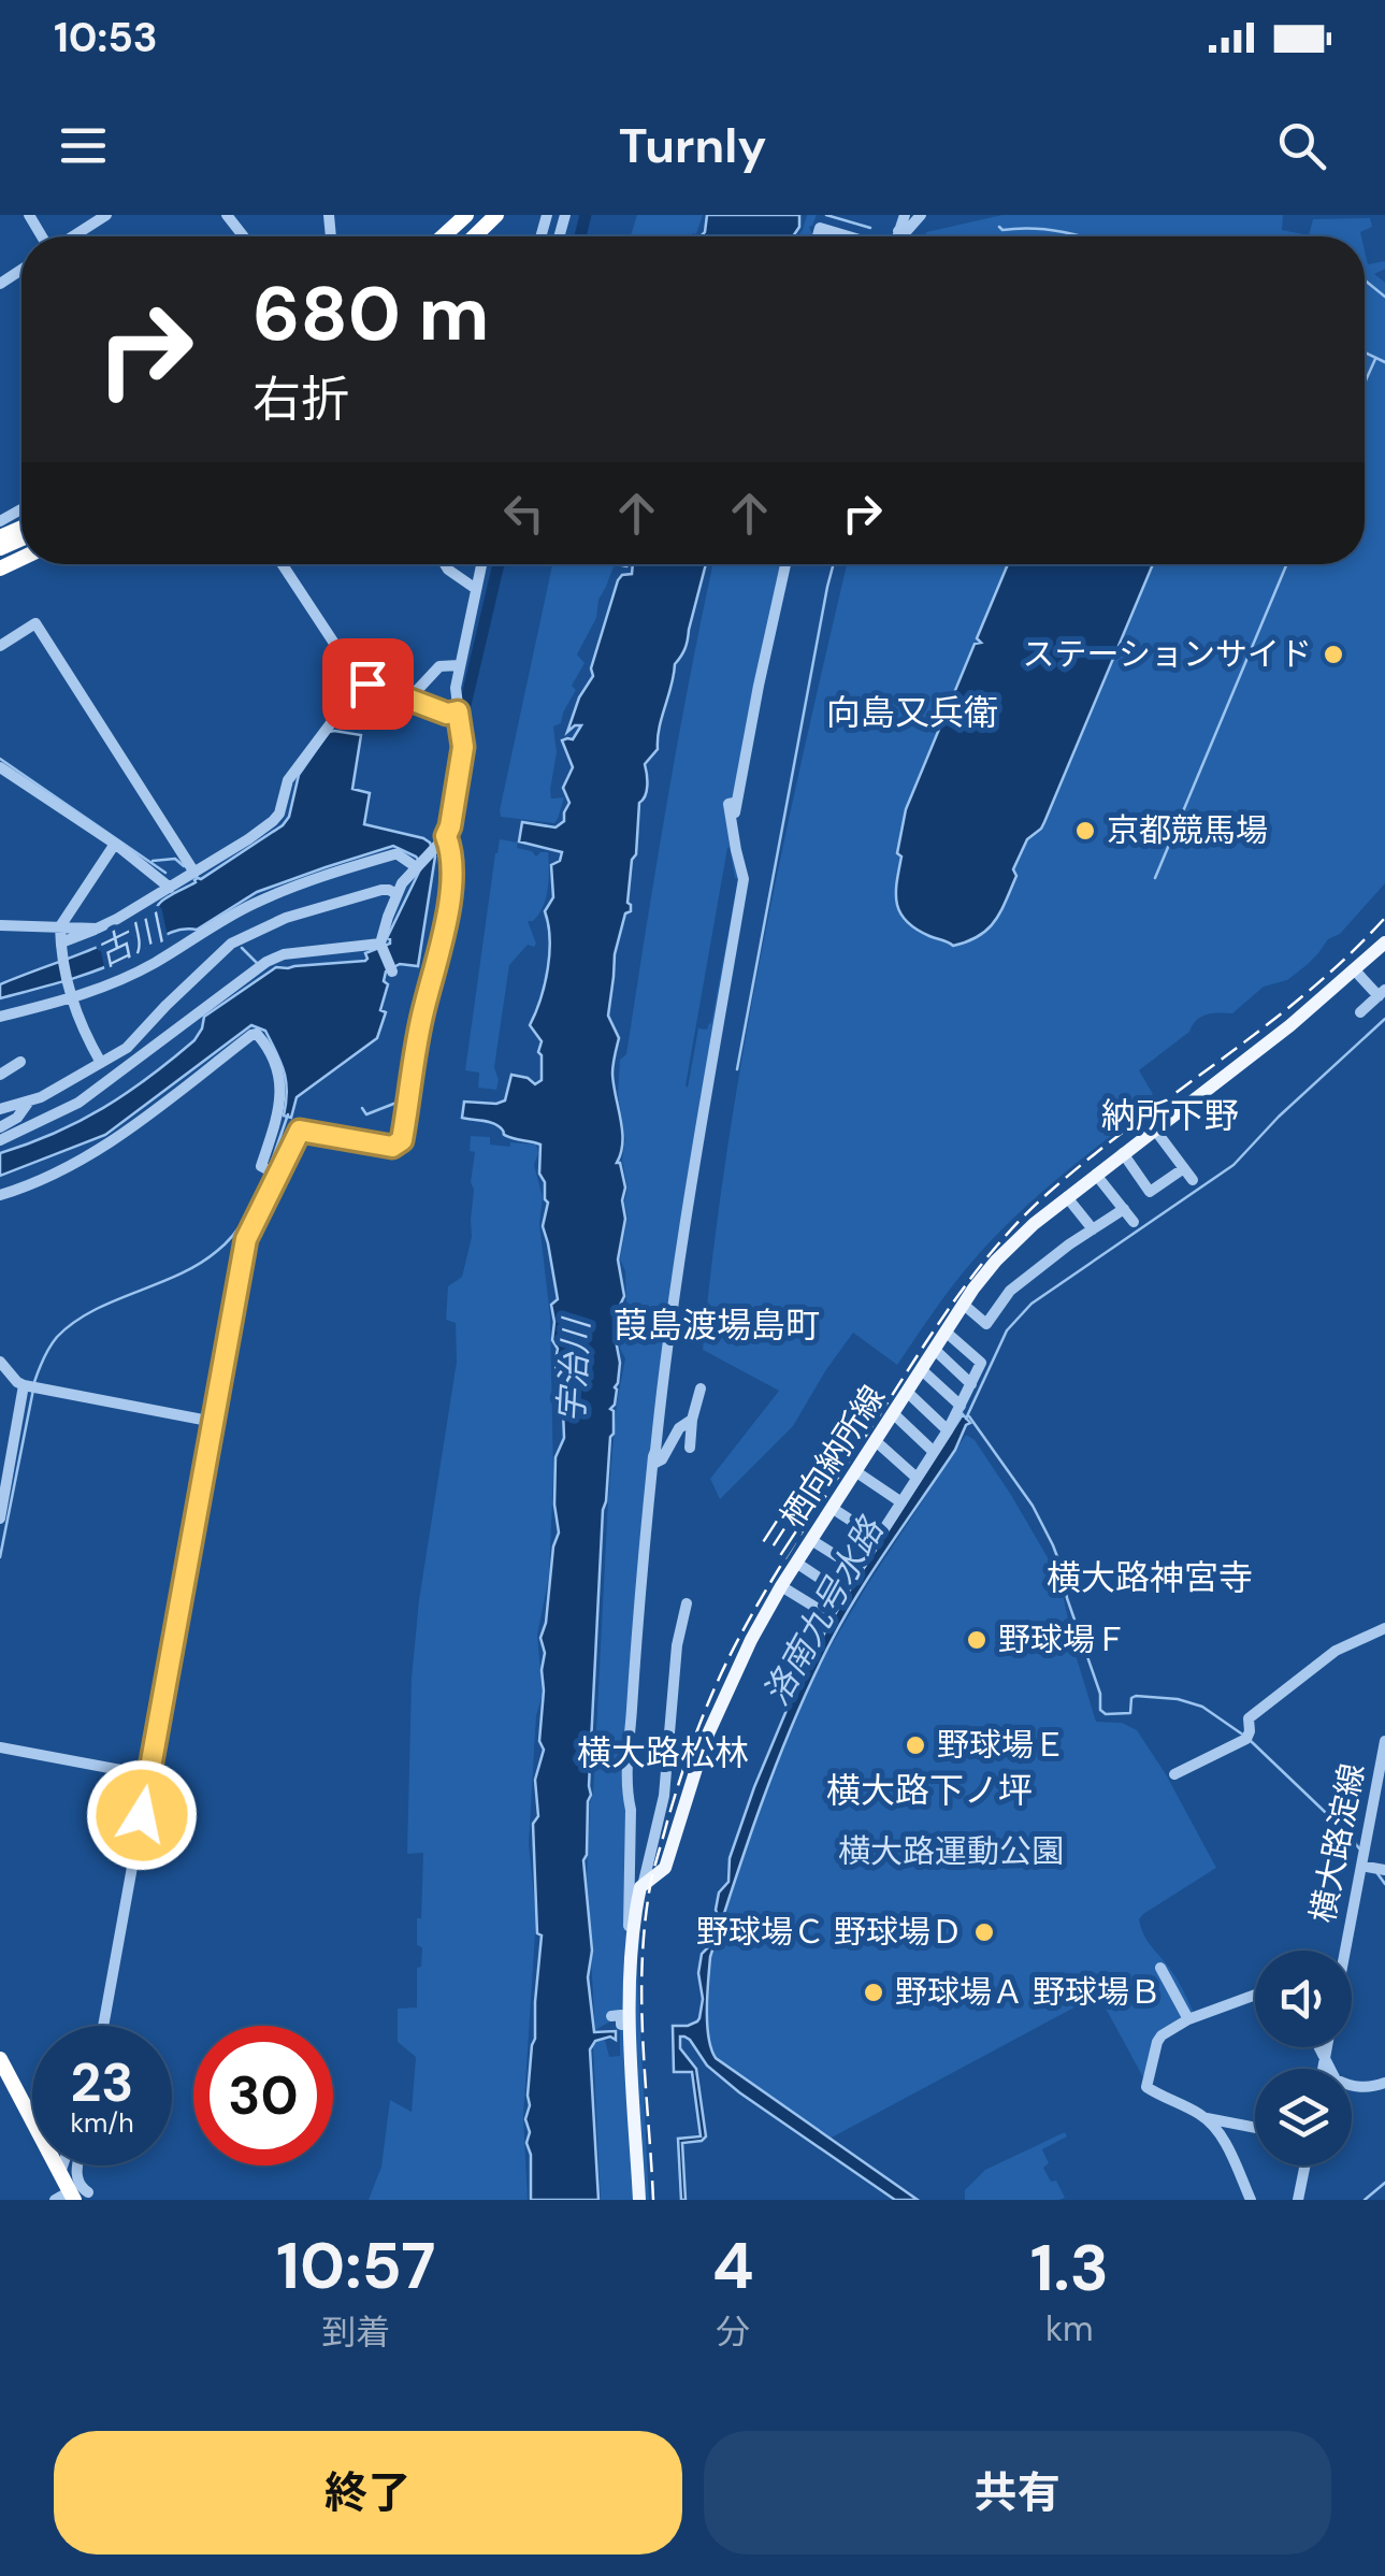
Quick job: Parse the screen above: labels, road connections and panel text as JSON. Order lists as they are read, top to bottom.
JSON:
{
  "streets": {
    "main road": ["三栖向納所線"],
    "street": ["横大路淀線"]
  },
  "districts": [
    "向島又兵衛",
    "納所下野",
    "葭島渡場島町",
    "横大路神宮寺",
    "横大路松林",
    "横大路下ノ坪"
  ],
  "water": ["古川", "宇治川", "洛南九号水路"],
  "parks": ["横大路運動公園"],
  "places": [
    "ステーションサイド",
    "京都競馬場",
    "野球場Ｆ",
    "野球場Ｅ",
    "野球場Ｃ 野球場Ｄ",
    "野球場Ａ 野球場Ｂ"
  ],
  "page": {
    "status": "10:53",
    "header": "Turnly",
    "turn": ["680 m", "右折"],
    "speed": "23 km/h",
    "limit": "30",
    "eta": [
      "10:57",
      "到着",
      "4",
      "分",
      "1.3",
      "km"
    ],
    "buttons": ["終了", "共有"]
  }
}
